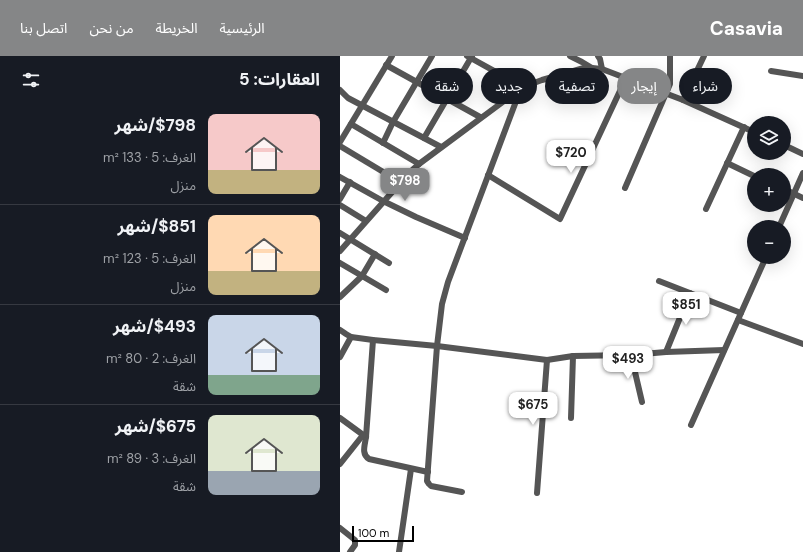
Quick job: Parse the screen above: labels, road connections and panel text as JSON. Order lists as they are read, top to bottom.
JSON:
{
  "scale_bar": "100 m",
  "page": {
    "header": "Casavia",
    "nav": [
      "الرئيسية",
      "الخريطة",
      "من نحن",
      "اتصل بنا"
    ],
    "heading": "العقارات: 5",
    "chip": [
      "شراء",
      "إيجار",
      "تصفية",
      "جديد",
      "شقة"
    ],
    "list": [
      {
        "name": "$798/شهر",
        "note": "الغرف: 5 · 133 m² · منزل"
      },
      {
        "name": "$851/شهر",
        "note": "الغرف: 5 · 123 m² · منزل"
      },
      {
        "name": "$493/شهر",
        "note": "الغرف: 2 · 80 m² · شقة"
      },
      {
        "name": "$675/شهر",
        "note": "الغرف: 3 · 89 m² · شقة"
      }
    ],
    "map_buttons": ["+", "−"],
    "price": [
      "$720",
      "$798",
      "$851",
      "$493",
      "$675"
    ],
    "scale": "100 m"
  }
}
